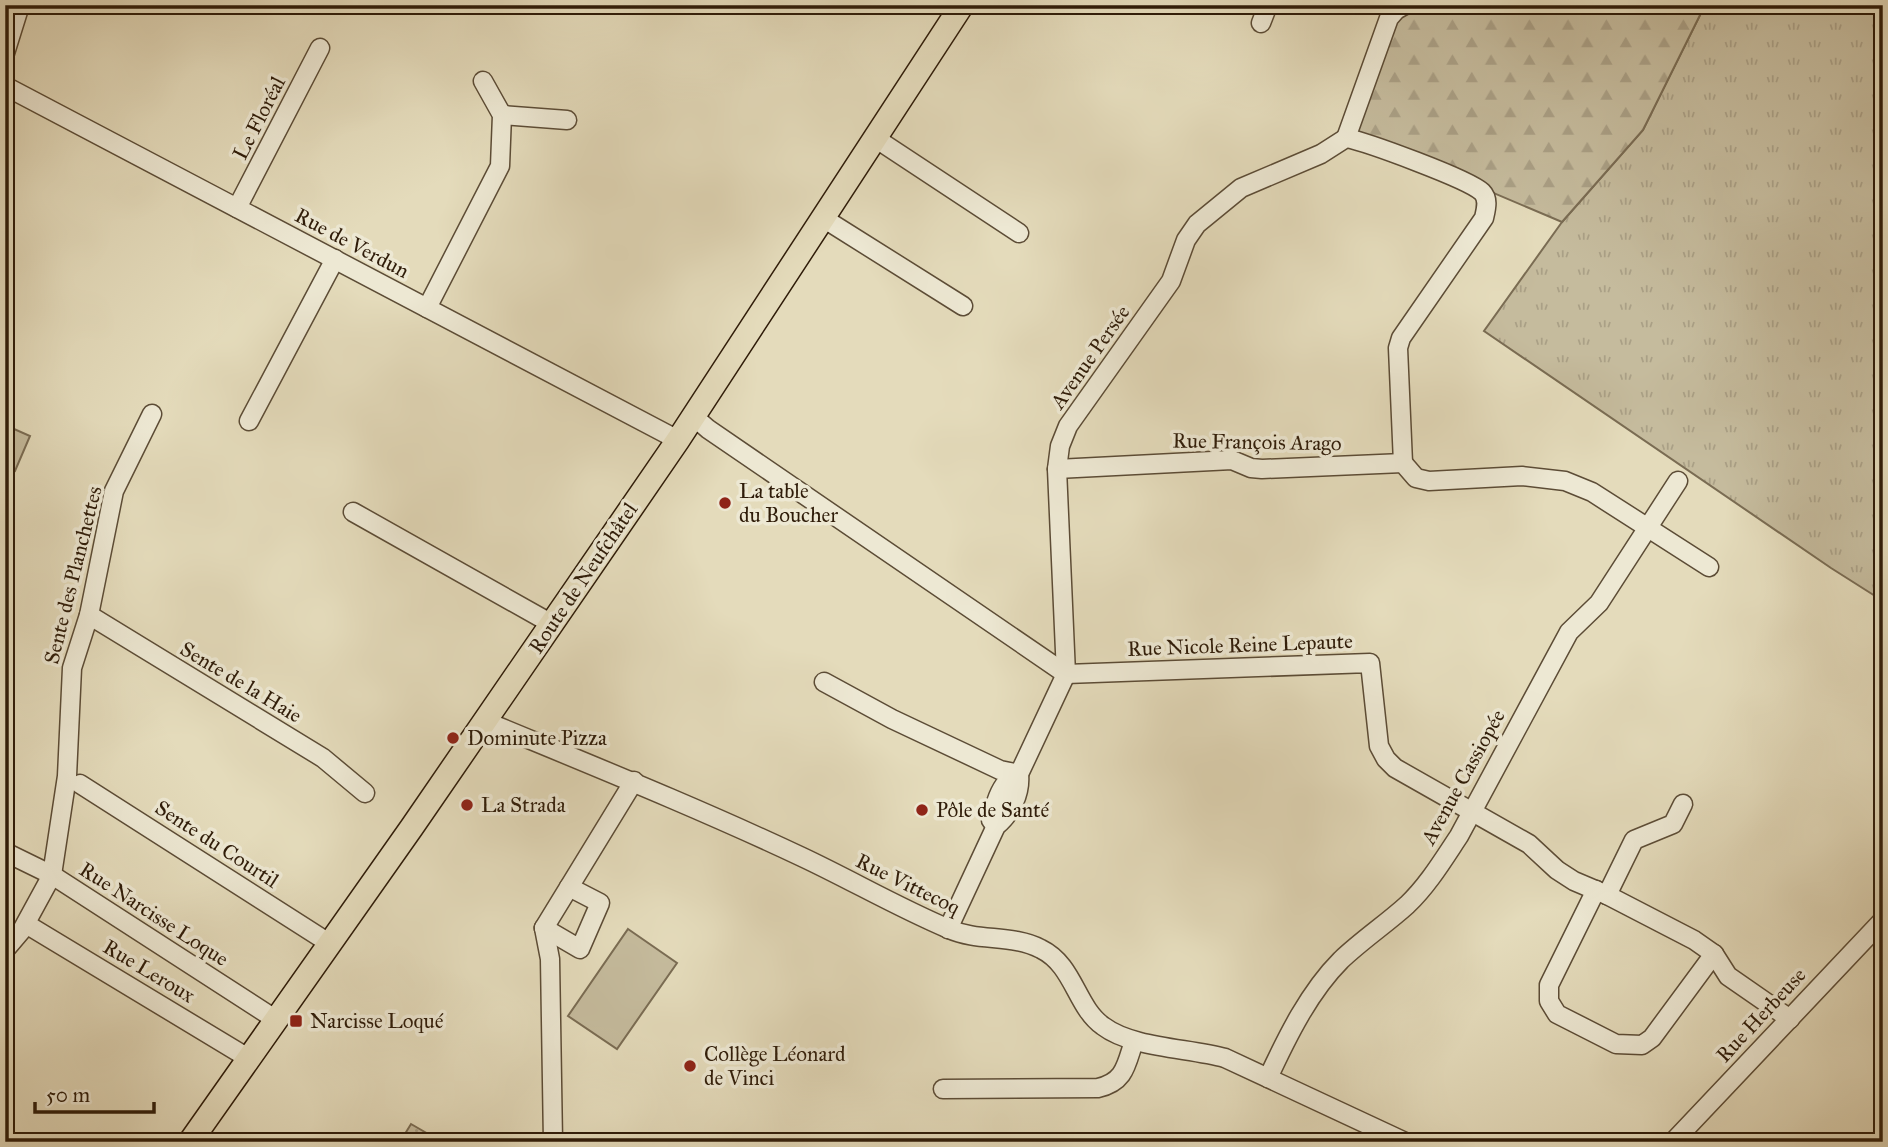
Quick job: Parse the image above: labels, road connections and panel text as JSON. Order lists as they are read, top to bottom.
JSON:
{
  "streets": {
    "main road": ["Route de Neufchâtel"],
    "street": [
      "Le Floréal",
      "Rue de Verdun",
      "Avenue Persée",
      "Rue François Arago",
      "Sente des Planchettes",
      "Rue Nicole Reine Lepaute",
      "Sente de la Haie",
      "Avenue Cassiopée",
      "Sente du Courtil",
      "Rue Vittecoq",
      "Rue Narcisse Loque",
      "Rue Leroux",
      "Rue Herbeuse"
    ]
  },
  "crossings": [
    ["Le Floréal", "Rue de Verdun"],
    ["Rue de Verdun", "Route de Neufchâtel"],
    ["Avenue Persée", "Rue François Arago"],
    ["Avenue Persée", "Rue Nicole Reine Lepaute"],
    ["Avenue Persée", "Rue Vittecoq"],
    ["Sente des Planchettes", "Sente de la Haie"],
    ["Sente des Planchettes", "Rue Narcisse Loque"],
    ["Sente des Planchettes", "Rue Leroux"],
    ["Route de Neufchâtel", "Sente du Courtil"],
    ["Route de Neufchâtel", "Rue Vittecoq"],
    ["Route de Neufchâtel", "Rue Narcisse Loque"],
    ["Route de Neufchâtel", "Rue Leroux"],
    ["Rue Nicole Reine Lepaute", "Avenue Cassiopée"],
    ["Rue Nicole Reine Lepaute", "Rue Herbeuse"],
    ["Avenue Cassiopée", "Rue Vittecoq"]
  ],
  "places": {
    "other": [
      "La table du Boucher",
      "Dominute Pizza",
      "La Strada",
      "Pôle de Santé",
      "Collège Léonard de Vinci"
    ],
    "transit": ["Narcisse Loqué"]
  },
  "scale_bar": "50 m"
}
